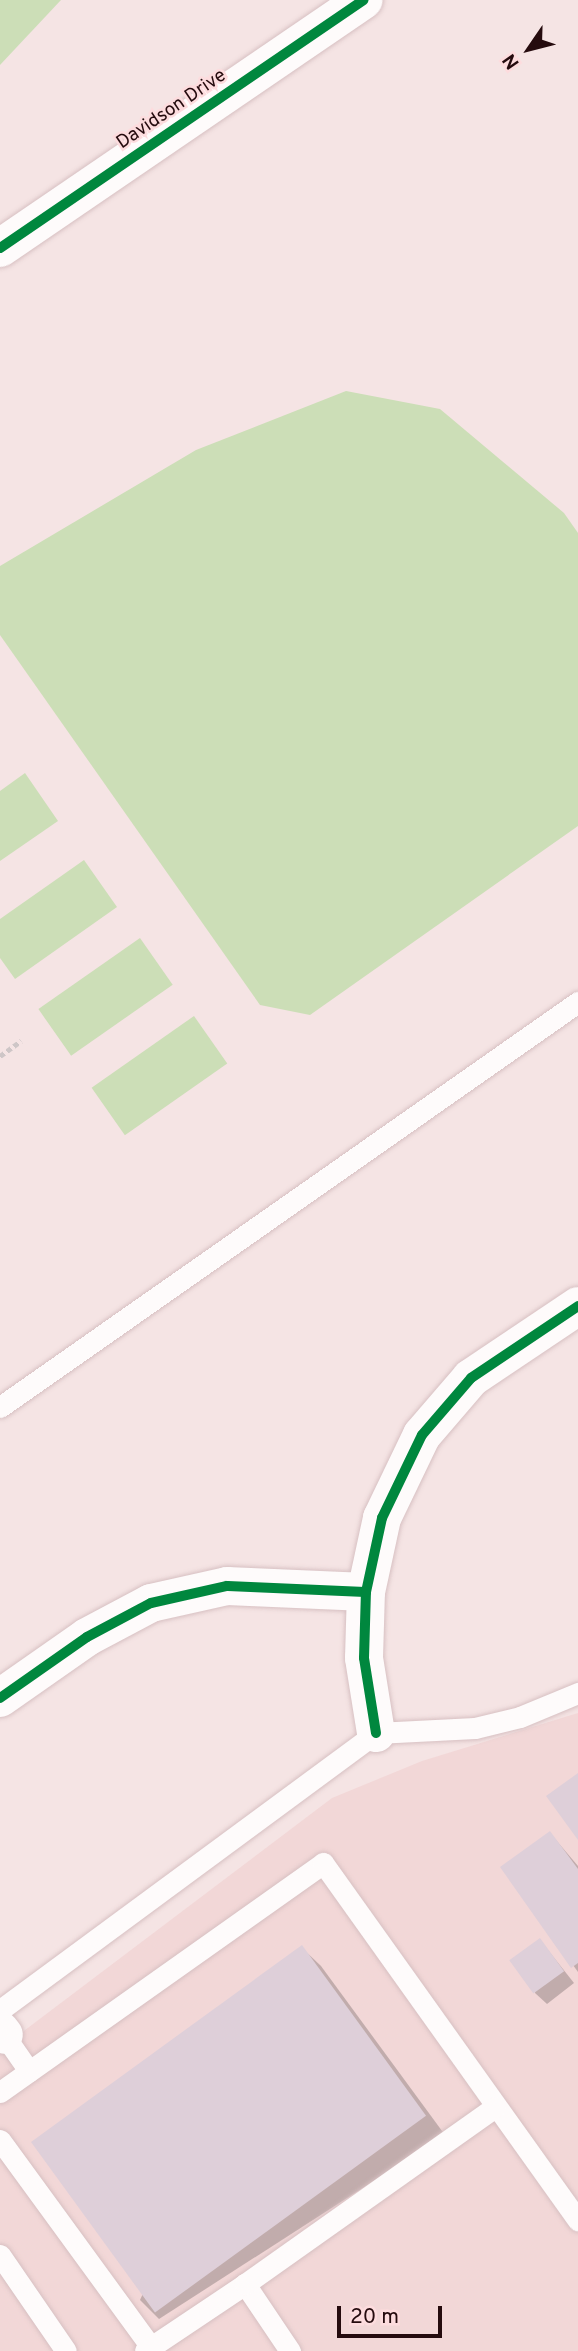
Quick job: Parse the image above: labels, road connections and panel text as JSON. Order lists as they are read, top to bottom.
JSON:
{
  "streets": {
    "street": ["Davidson Drive"]
  },
  "scale_bar": "20 m",
  "north": "bottom left"
}
